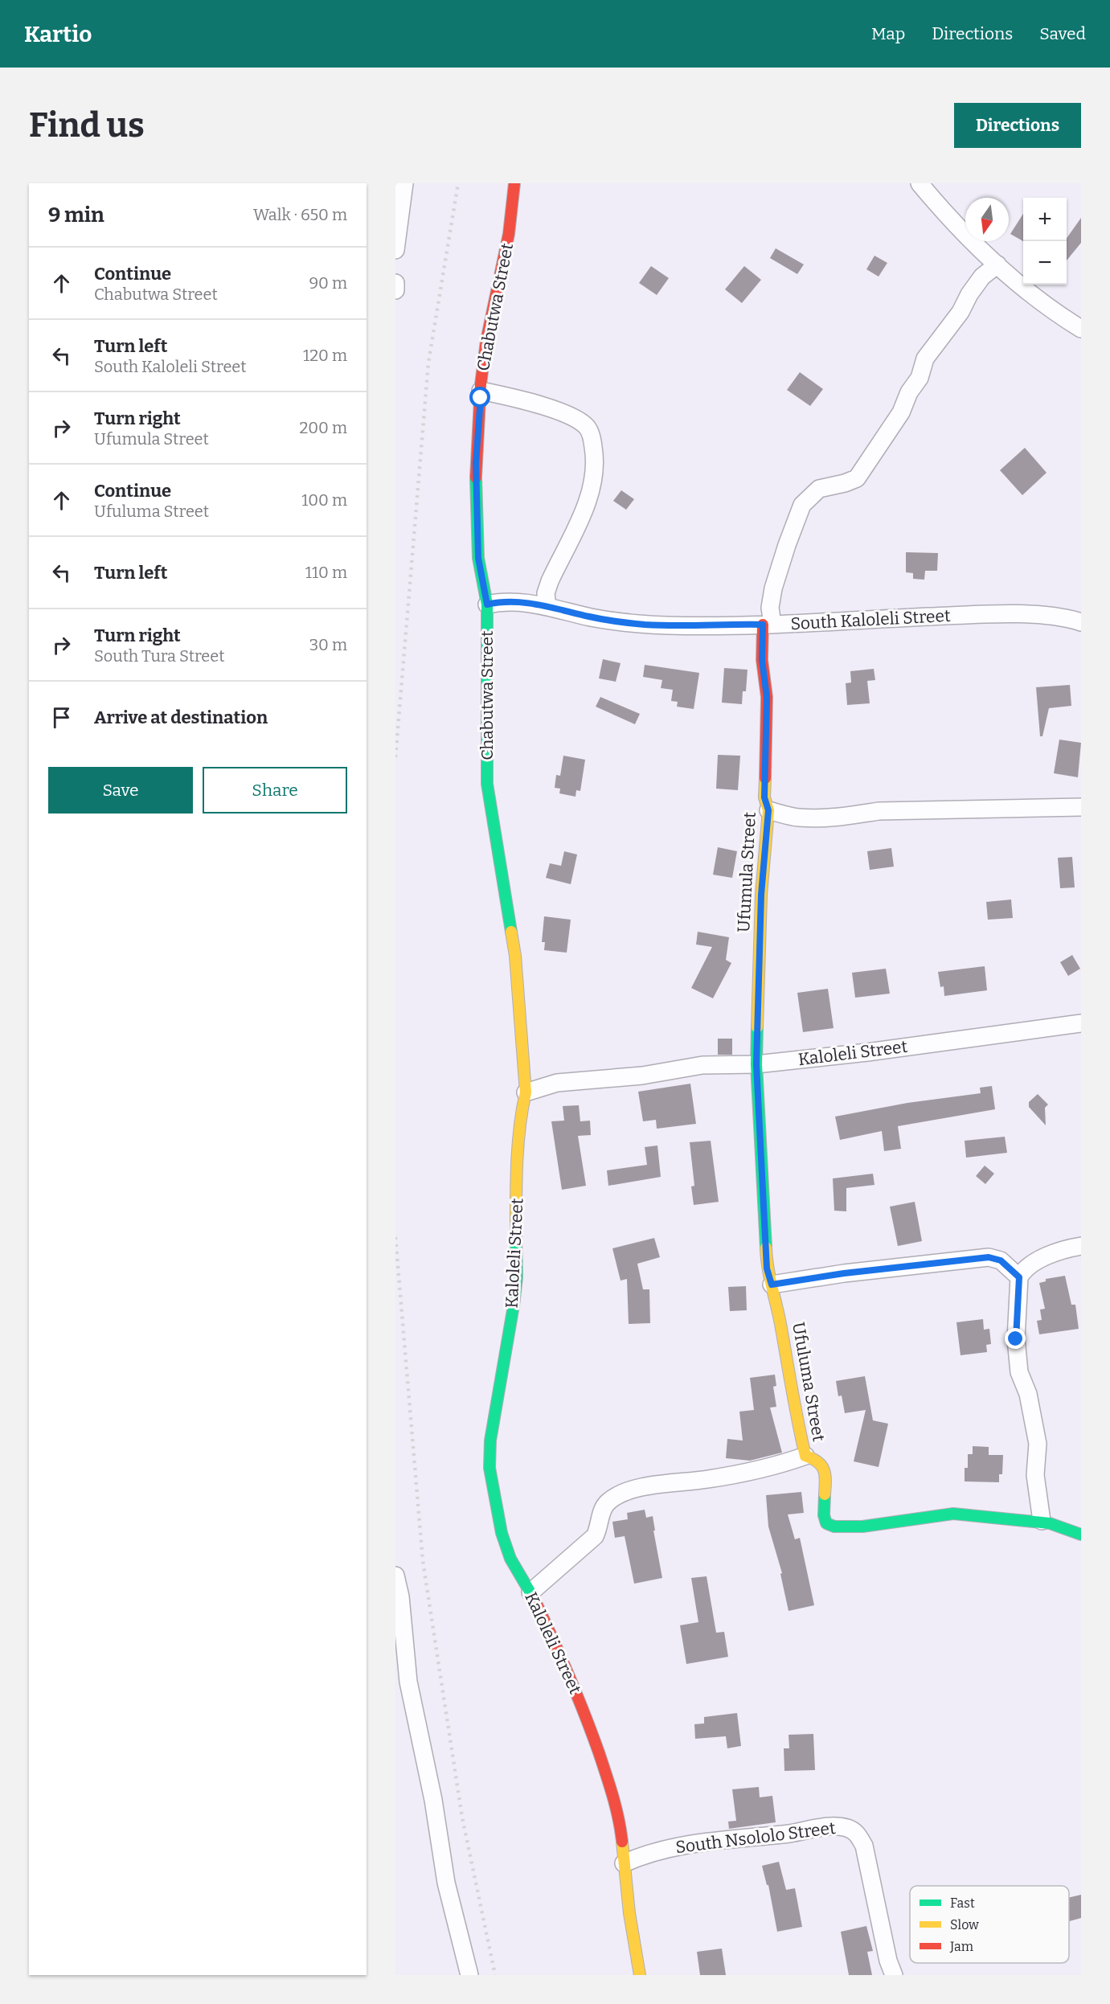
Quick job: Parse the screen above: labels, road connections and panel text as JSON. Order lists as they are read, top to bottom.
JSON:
{
  "streets": {
    "street": [
      "Chabutwa Street",
      "South Kaloleli Street",
      "Ufumula Street",
      "Kaloleli Street",
      "Ufuluma Street",
      "South Nsololo Street"
    ]
  },
  "crossings": [
    ["Chabutwa Street", "South Kaloleli Street"],
    ["Chabutwa Street", "Kaloleli Street"],
    ["South Kaloleli Street", "Ufumula Street"],
    ["Ufumula Street", "Kaloleli Street"],
    ["Ufumula Street", "Ufuluma Street"],
    ["Kaloleli Street", "Ufuluma Street"],
    ["Kaloleli Street", "South Nsololo Street"]
  ],
  "legend": ["Fast", "Slow", "Jam"],
  "north": "bottom",
  "page": {
    "header": "Kartio",
    "nav": ["Map", "Directions", "Saved"],
    "buttons": [
      "Directions",
      ["Save", "Share"]
    ],
    "title": "Find us",
    "heading": ["9 min", "Walk · 650 m"],
    "map_buttons": ["+", "−"],
    "list": [
      ["Continue", "Chabutwa Street", "90 m"],
      ["Turn left", "South Kaloleli Street", "120 m"],
      ["Turn right", "Ufumula Street", "200 m"],
      ["Continue", "Ufuluma Street", "100 m"],
      ["Turn left", "110 m"],
      ["Turn right", "South Tura Street", "30 m"],
      "Arrive at destination"
    ]
  }
}
